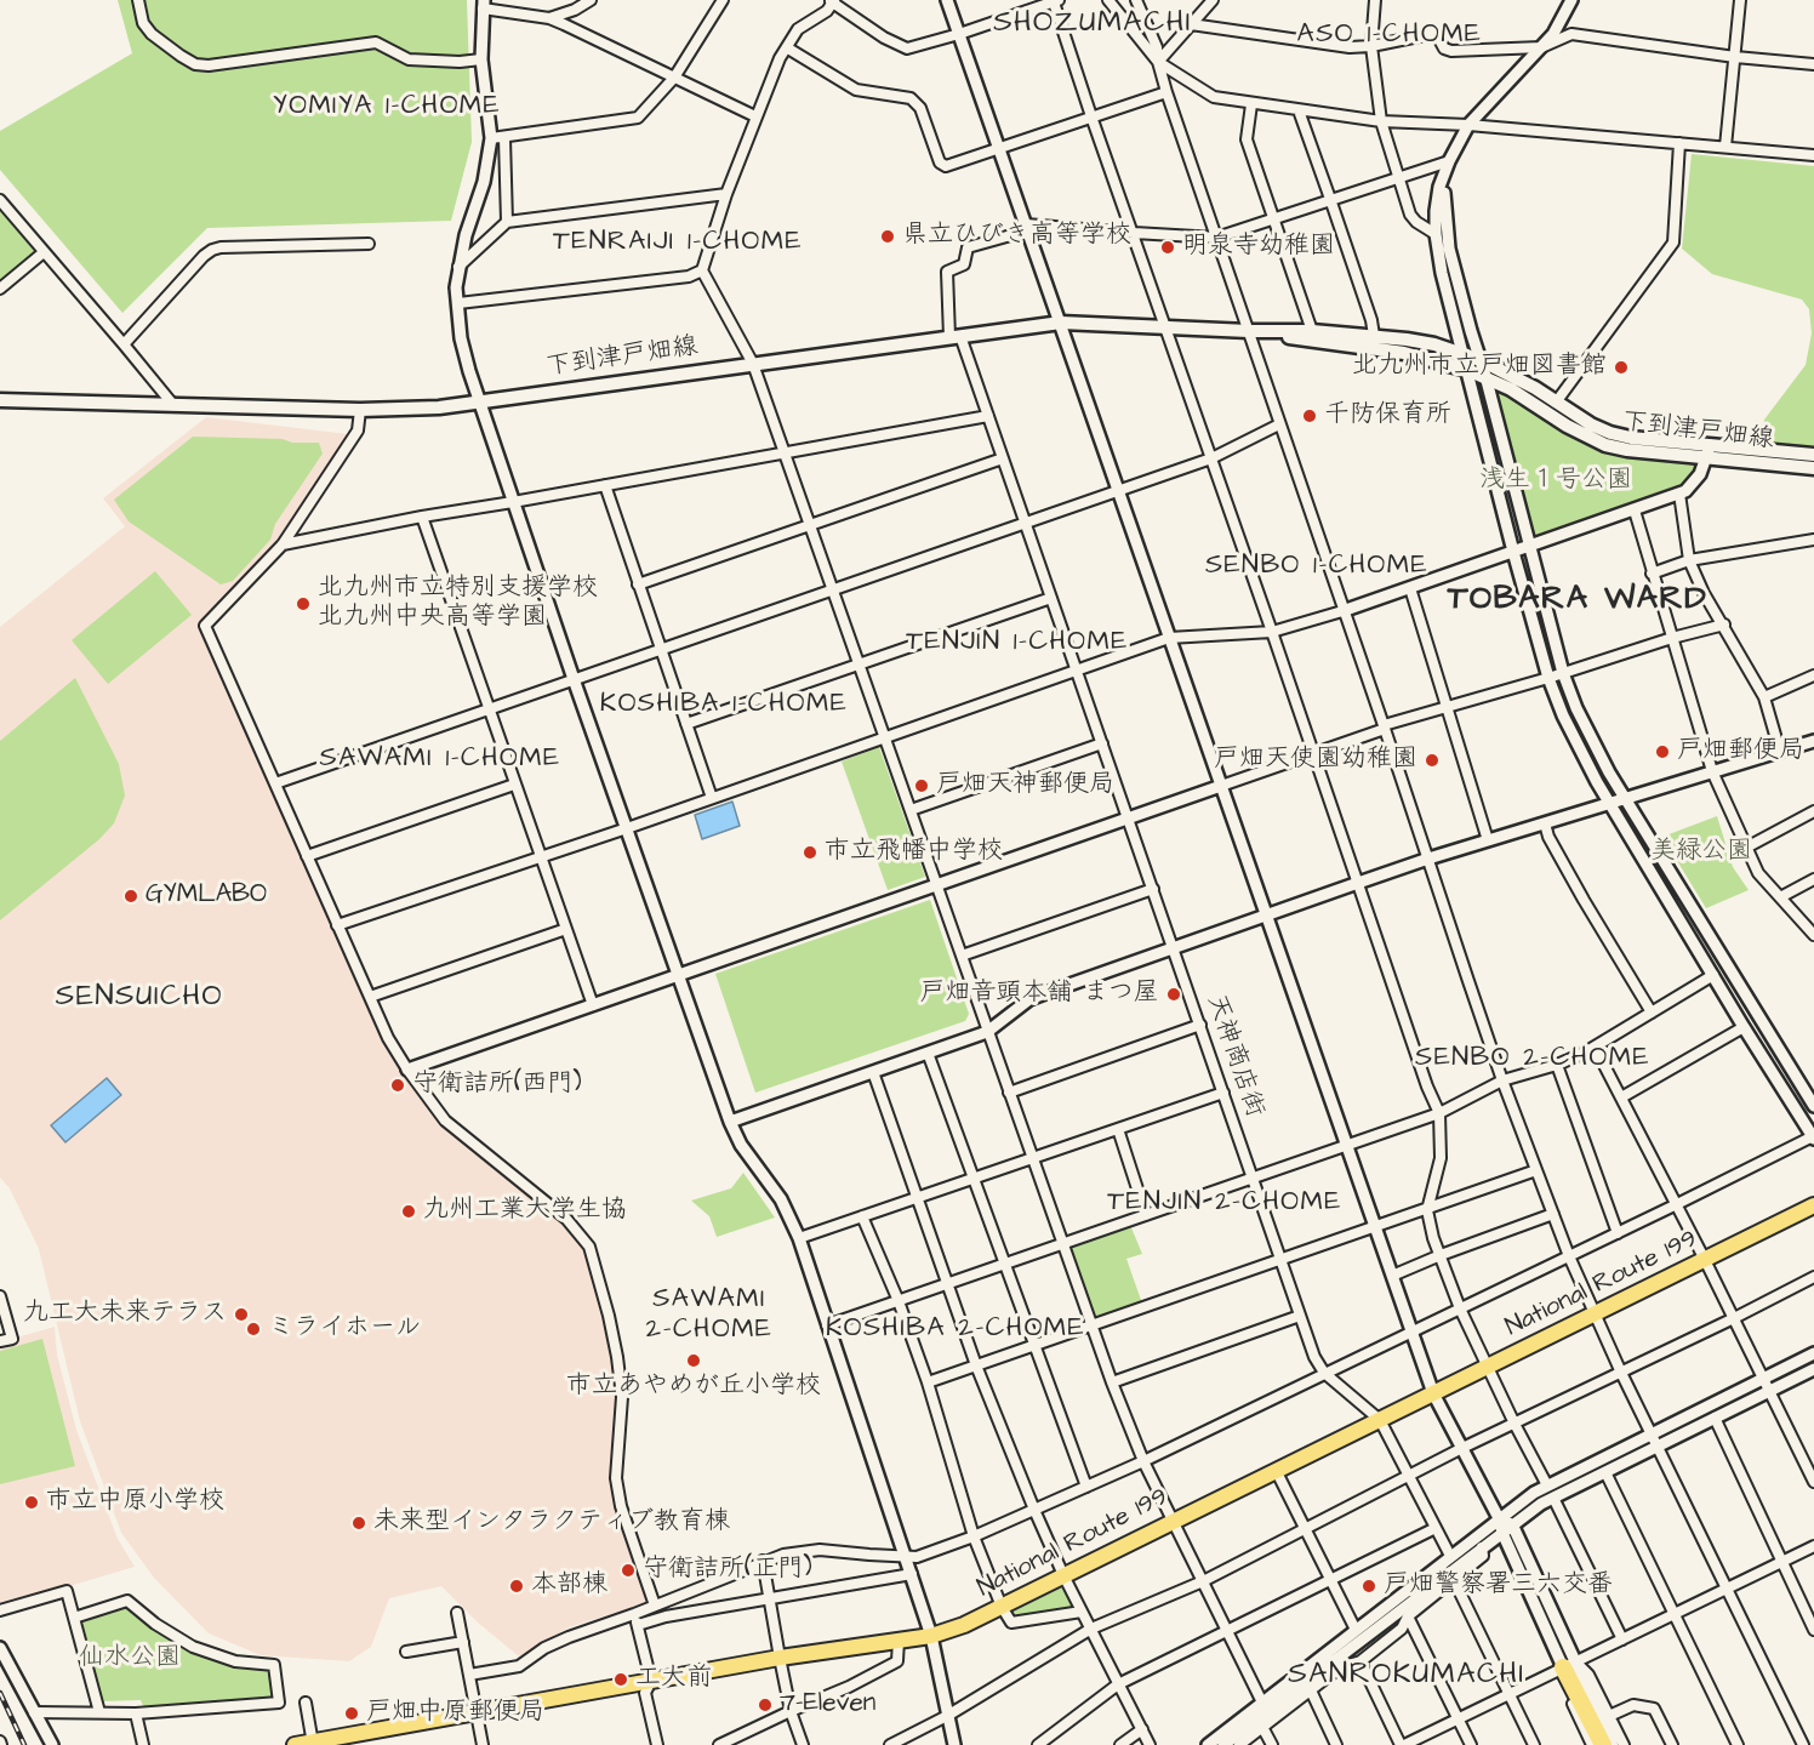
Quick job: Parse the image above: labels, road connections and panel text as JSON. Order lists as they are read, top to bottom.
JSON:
{
  "streets": {
    "highway": ["National Route 199"],
    "main road": ["下到津戸畑線"],
    "street": ["天神商店街"]
  },
  "crossings": [
    ["下到津戸畑線", "天神商店街"]
  ],
  "districts": [
    "SHOZUMACHI",
    "ASO 1-CHOME",
    "YOMIYA 1-CHOME",
    "TENRAIJI 1-CHOME",
    "SENBO 1-CHOME",
    "TOBARA WARD",
    "TENJIN 1-CHOME",
    "KOSHIBA 1-CHOME",
    "SAWAMI 1-CHOME",
    "SENSUICHO",
    "SENBO 2-CHOME",
    "TENJIN 2-CHOME",
    "SAWAMI 2-CHOME",
    "KOSHIBA 2-CHOME",
    "SANROKUMACHI"
  ],
  "parks": ["浅生１号公園", "美緑公園", "仙水公園"],
  "places": [
    "県立ひびき高等学校",
    "明泉寺幼稚園",
    "北九州市立戸畑図書館",
    "千防保育所",
    "北九州市立特別支援学校 北九州中央高等学園",
    "戸畑郵便局",
    "戸畑天使園幼稚園",
    "戸畑天神郵便局",
    "市立飛幡中学校",
    "GYMLABO",
    "戸畑音頭本舗 まつ屋",
    "守衛詰所(西門)",
    "九州工業大学生協",
    "九工大未来テラス",
    "ミライホール",
    "市立あやめが丘小学校",
    "市立中原小学校",
    "未来型インタラクティブ教育棟",
    "守衛詰所(正門)",
    "本部棟",
    "戸畑警察署三六交番",
    "工大前",
    "7-Eleven",
    "戸畑中原郵便局"
  ]
}
